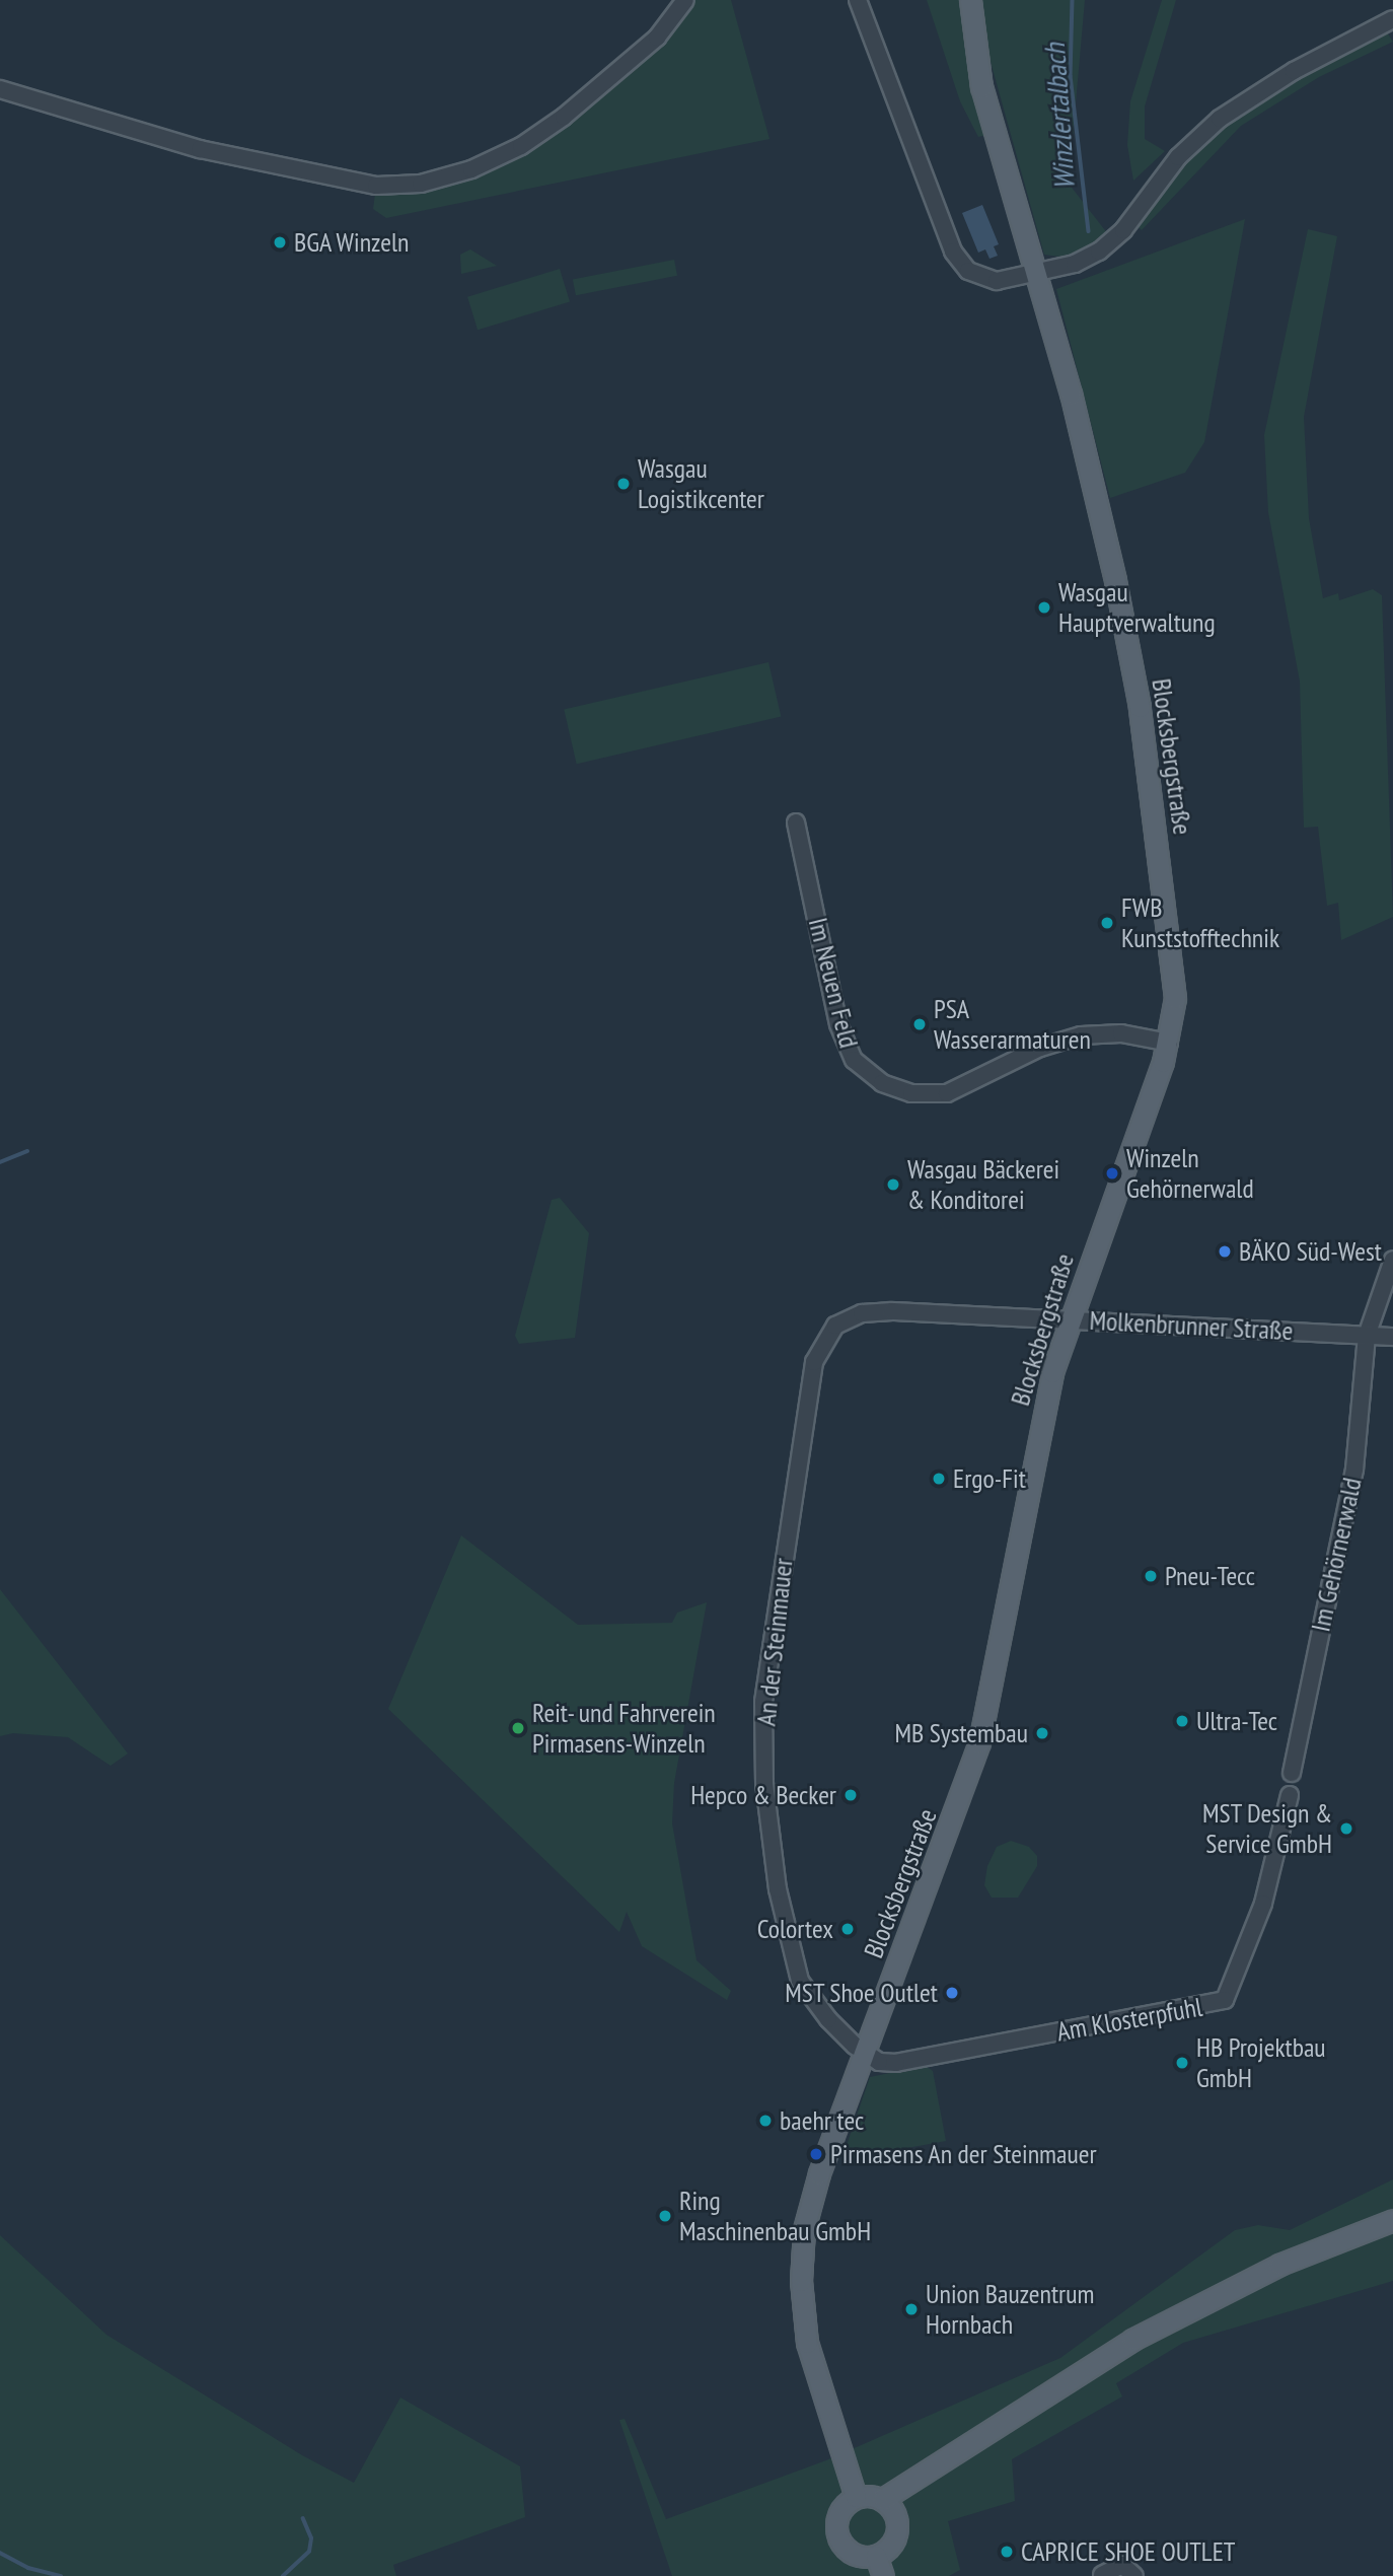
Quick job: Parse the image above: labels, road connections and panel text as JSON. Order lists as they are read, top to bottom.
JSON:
{
  "streets": {
    "main road": ["Blocksbergstraße"],
    "street": [
      "Im Neuen Feld",
      "Molkenbrunner Straße",
      "Im Gehörnerwald",
      "An der Steinmauer",
      "Am Klosterpfuhl"
    ]
  },
  "crossings": [
    ["Blocksbergstraße", "Im Neuen Feld"],
    ["Blocksbergstraße", "Molkenbrunner Straße"],
    ["Blocksbergstraße", "An der Steinmauer"],
    ["Blocksbergstraße", "Am Klosterpfuhl"],
    ["Molkenbrunner Straße", "Im Gehörnerwald"],
    ["Molkenbrunner Straße", "An der Steinmauer"],
    ["An der Steinmauer", "Am Klosterpfuhl"]
  ],
  "water": ["Winzlertalbach"],
  "places": [
    "BGA Winzeln",
    "Wasgau Logistikcenter",
    "Wasgau Hauptverwaltung",
    "FWB Kunststofftechnik",
    "PSA Wasserarmaturen",
    "Winzeln Gehörnerwald",
    "Wasgau Bäckerei & Konditorei",
    "BÄKO Süd-West",
    "Ergo-Fit",
    "Pneu-Tecc",
    "Ultra-Tec",
    "Reit- und Fahrverein Pirmasens-Winzeln",
    "MB Systembau",
    "Hepco & Becker",
    "MST Design & Service GmbH",
    "Colortex",
    "MST Shoe Outlet",
    "HB Projektbau GmbH",
    "baehr tec",
    "Pirmasens An der Steinmauer",
    "Ring Maschinenbau GmbH",
    "Union Bauzentrum Hornbach",
    "CAPRICE SHOE OUTLET"
  ]
}
